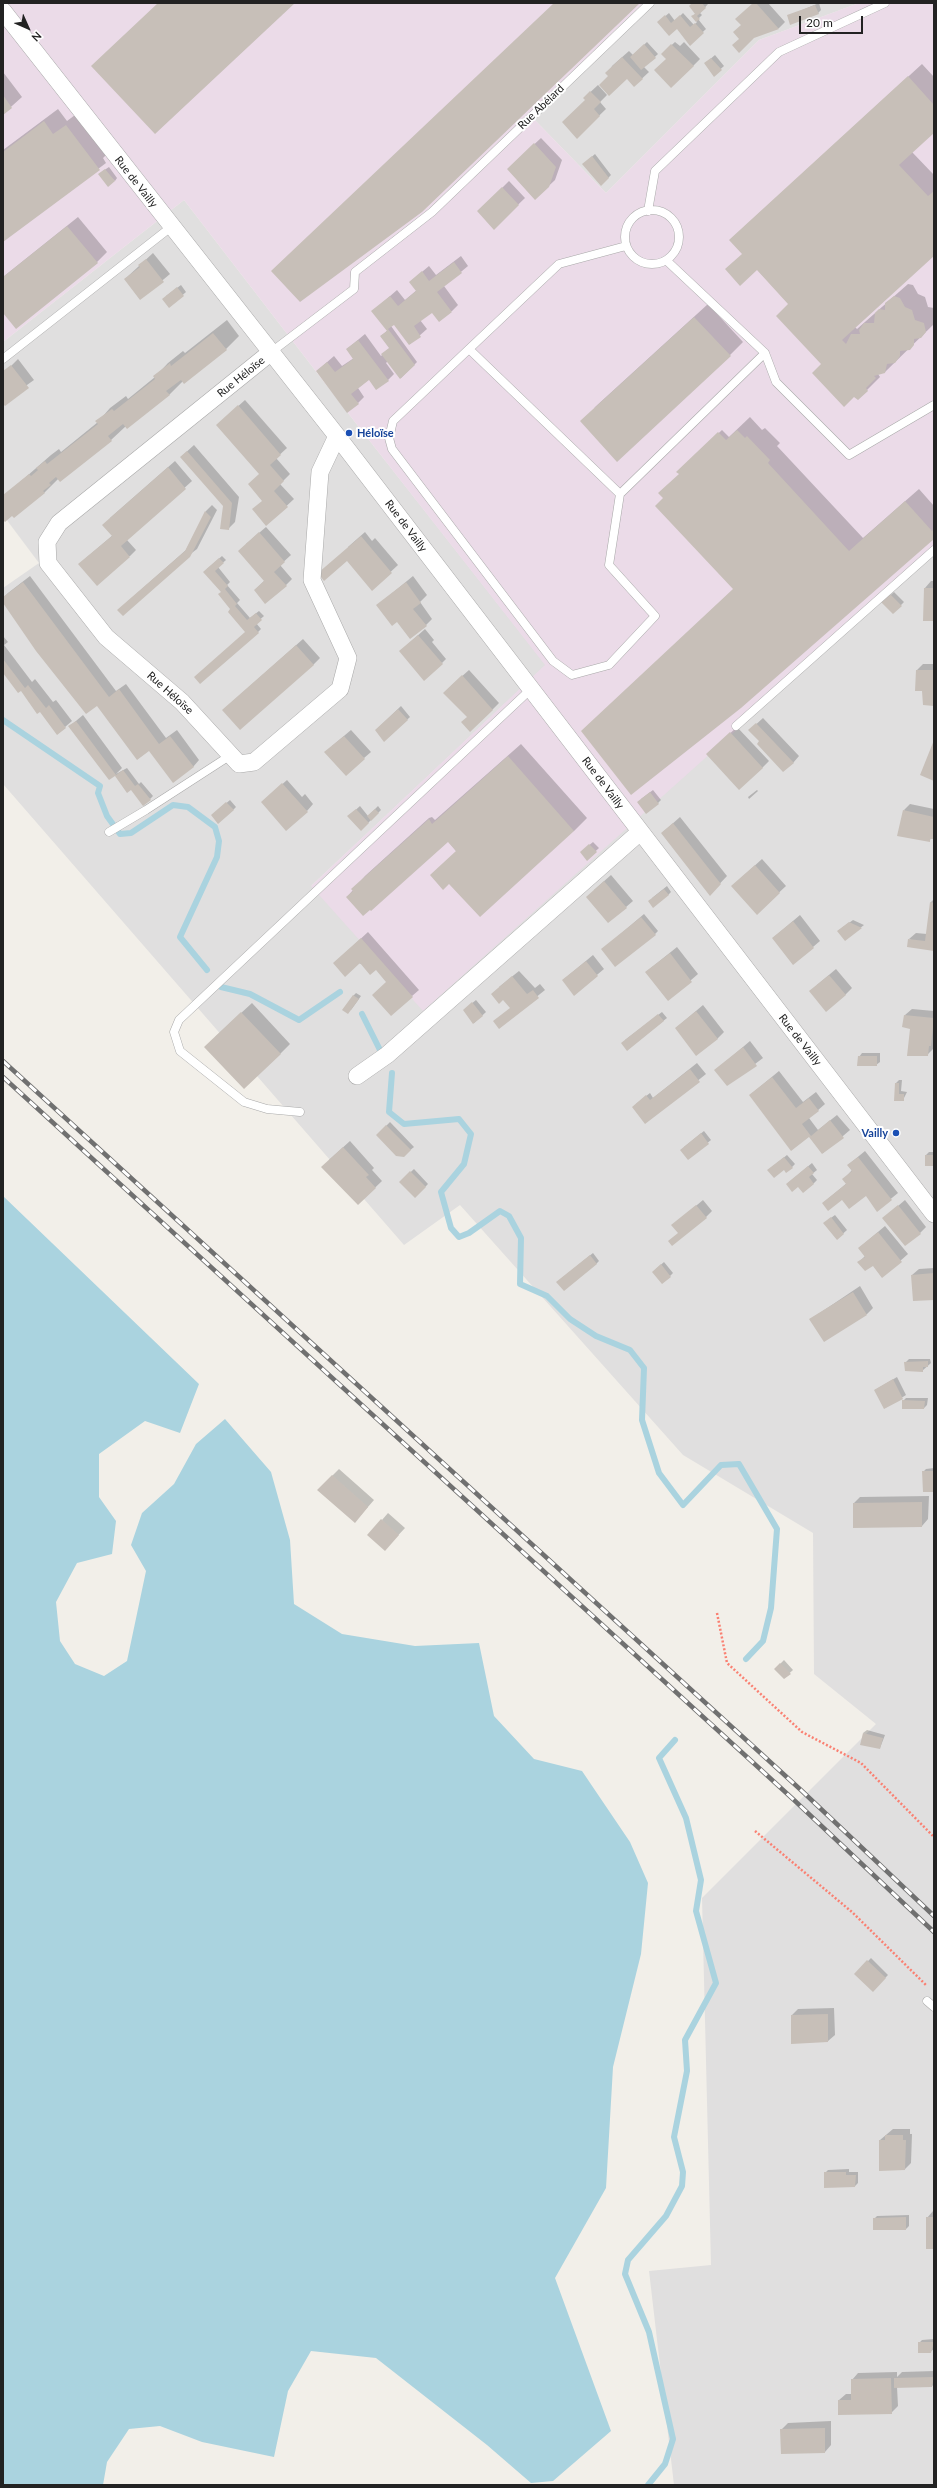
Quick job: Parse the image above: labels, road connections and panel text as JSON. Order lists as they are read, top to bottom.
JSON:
{
  "streets": {
    "street": ["Rue de Vailly", "Rue Héloïse"],
    "lane": ["Rue Abélard"]
  },
  "crossings": [
    ["Rue Abélard", "Rue de Vailly"],
    ["Rue Abélard", "Rue Héloïse"],
    ["Rue de Vailly", "Rue Héloïse"]
  ],
  "places": ["Héloïse", "Vailly"],
  "scale_bar": "20 m",
  "north": "bottom right"
}
